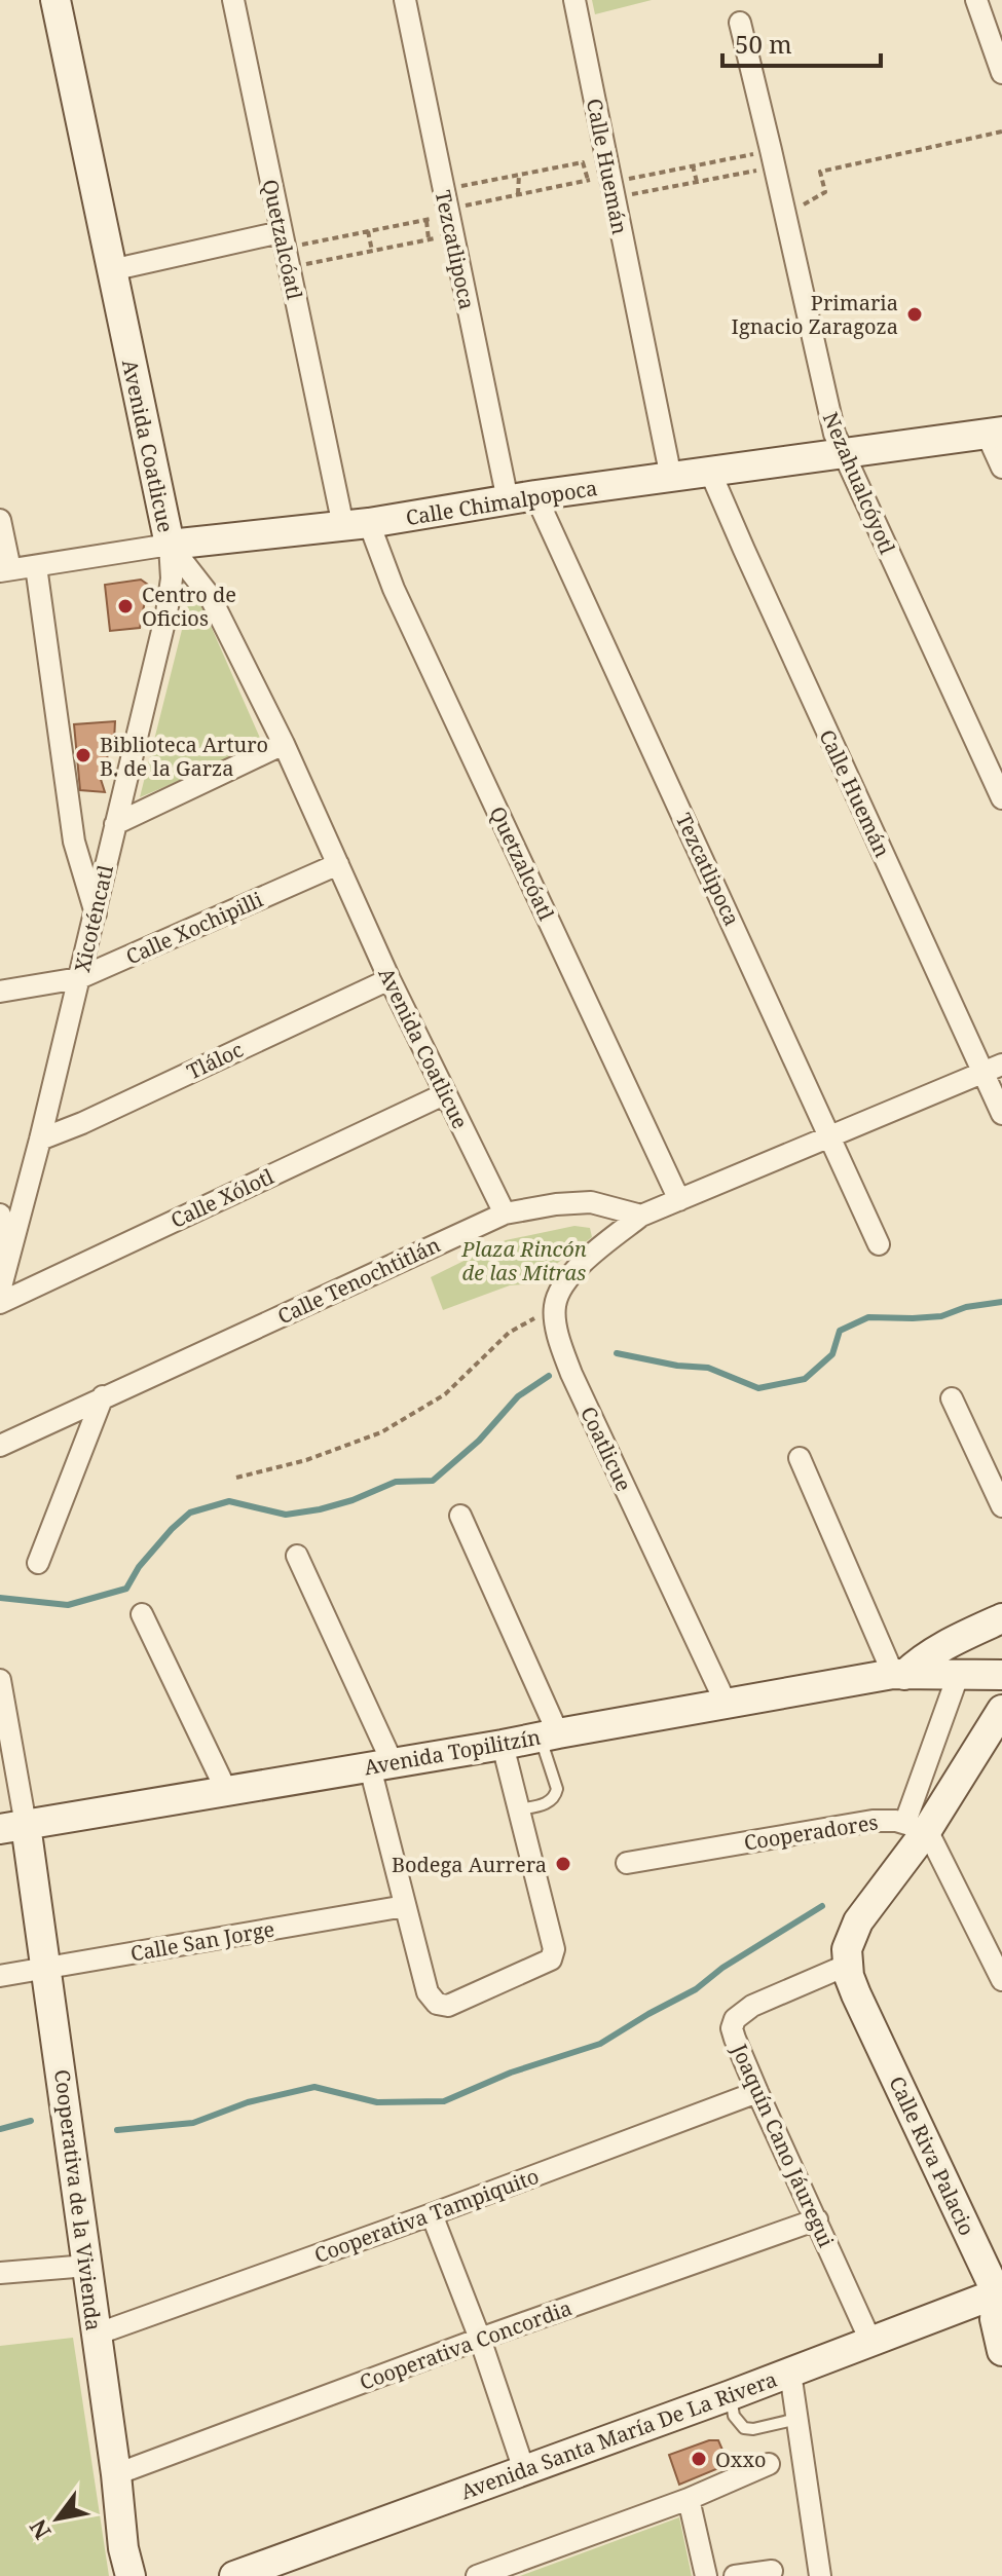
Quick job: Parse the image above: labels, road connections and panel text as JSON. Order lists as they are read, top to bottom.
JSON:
{
  "streets": {
    "street": [
      "Calle Huemán",
      "Quetzalcóatl",
      "Tezcatlipoca",
      "Avenida Coatlicue",
      "Nezahualcóyotl",
      "Calle Chimalpopoca",
      "Xicoténcatl",
      "Calle Xochipilli",
      "Tláloc",
      "Calle Xólotl",
      "Calle Tenochtitlán",
      "Coatlicue",
      "Avenida Topilitzín",
      "Cooperadores",
      "Calle San Jorge",
      "Joaquín Cano Jáuregui",
      "Calle Riva Palacio",
      "Cooperativa de la Vivienda",
      "Cooperativa Tampiquito",
      "Cooperativa Concordia",
      "Avenida Santa María De La Rivera"
    ]
  },
  "crossings": [
    ["Calle Huemán", "Calle Chimalpopoca"],
    ["Quetzalcóatl", "Calle Chimalpopoca"],
    ["Tezcatlipoca", "Calle Chimalpopoca"],
    ["Avenida Coatlicue", "Calle Chimalpopoca"],
    ["Avenida Coatlicue", "Xicoténcatl"],
    ["Avenida Coatlicue", "Calle Xochipilli"],
    ["Avenida Coatlicue", "Tláloc"],
    ["Avenida Coatlicue", "Calle Xólotl"],
    ["Avenida Coatlicue", "Calle Tenochtitlán"],
    ["Nezahualcóyotl", "Calle Chimalpopoca"],
    ["Calle Chimalpopoca", "Xicoténcatl"],
    ["Xicoténcatl", "Calle Xochipilli"],
    ["Xicoténcatl", "Tláloc"],
    ["Coatlicue", "Avenida Topilitzín"],
    ["Avenida Topilitzín", "Cooperativa de la Vivienda"],
    ["Calle San Jorge", "Cooperativa de la Vivienda"],
    ["Joaquín Cano Jáuregui", "Calle Riva Palacio"],
    ["Joaquín Cano Jáuregui", "Cooperativa Tampiquito"],
    ["Joaquín Cano Jáuregui", "Cooperativa Concordia"],
    ["Joaquín Cano Jáuregui", "Avenida Santa María De La Rivera"],
    ["Calle Riva Palacio", "Avenida Santa María De La Rivera"],
    ["Cooperativa de la Vivienda", "Cooperativa Tampiquito"],
    ["Cooperativa de la Vivienda", "Cooperativa Concordia"]
  ],
  "parks": ["Plaza Rincón de las Mitras"],
  "places": [
    "Primaria Ignacio Zaragoza",
    "Centro de Oficios",
    "Biblioteca Arturo B. de la Garza",
    "Bodega Aurrera",
    "Oxxo"
  ],
  "scale_bar": "50 m",
  "north": "bottom left"
}
